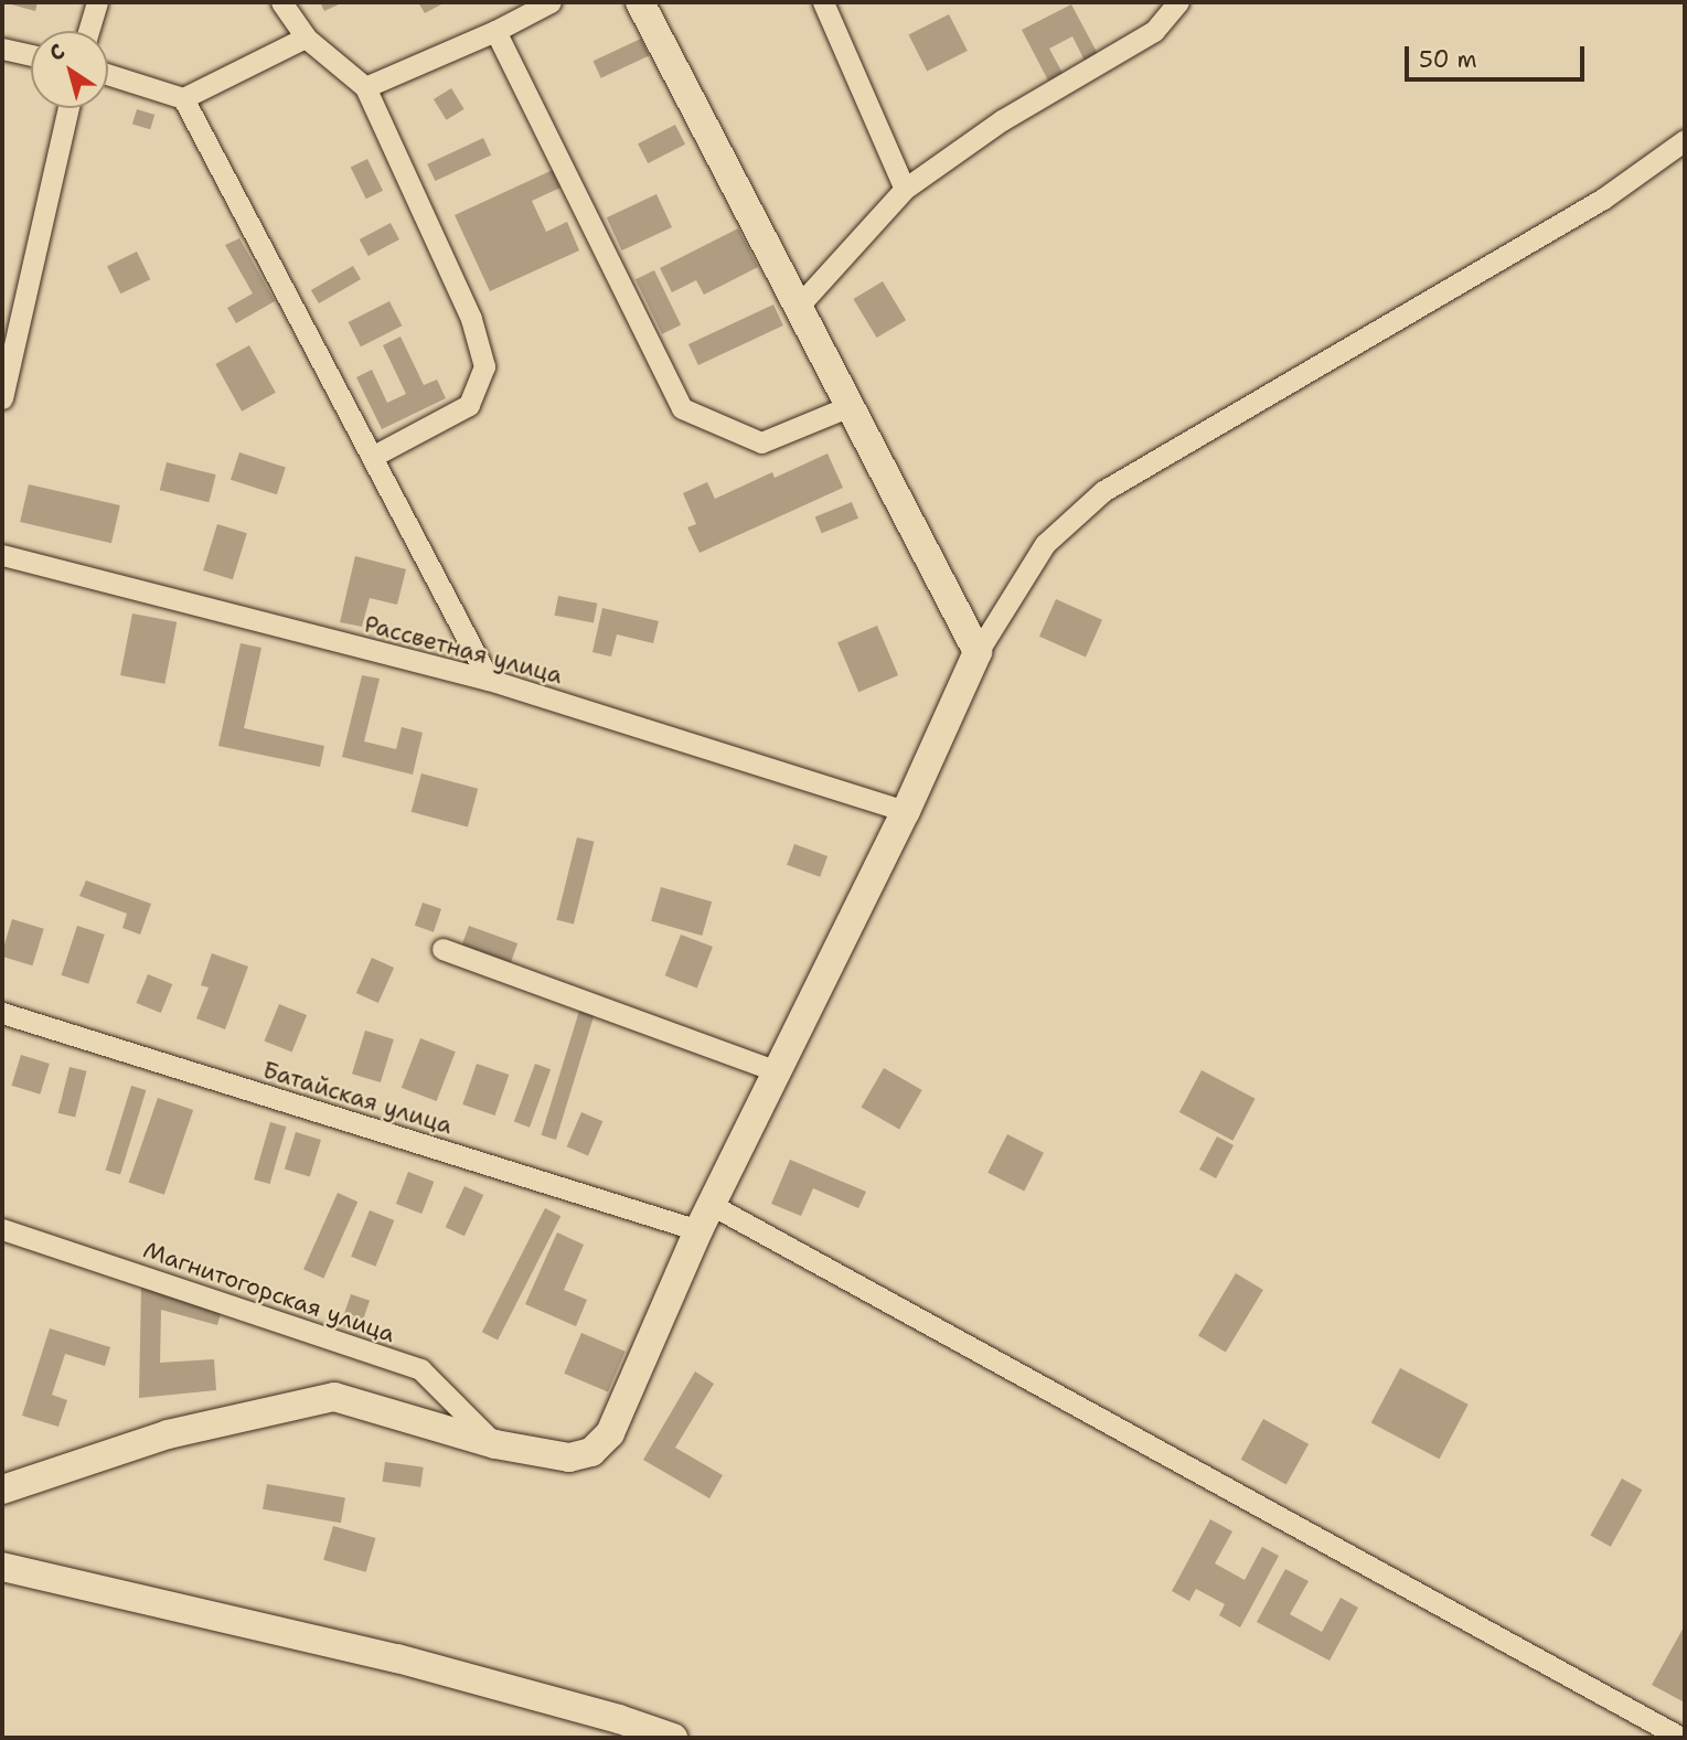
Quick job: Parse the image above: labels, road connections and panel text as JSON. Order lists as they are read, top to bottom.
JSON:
{
  "streets": {
    "street": ["Рассветная улица", "Батайская улица", "Магнитогорская улица"]
  },
  "scale_bar": "50 m",
  "north": "top left"
}
